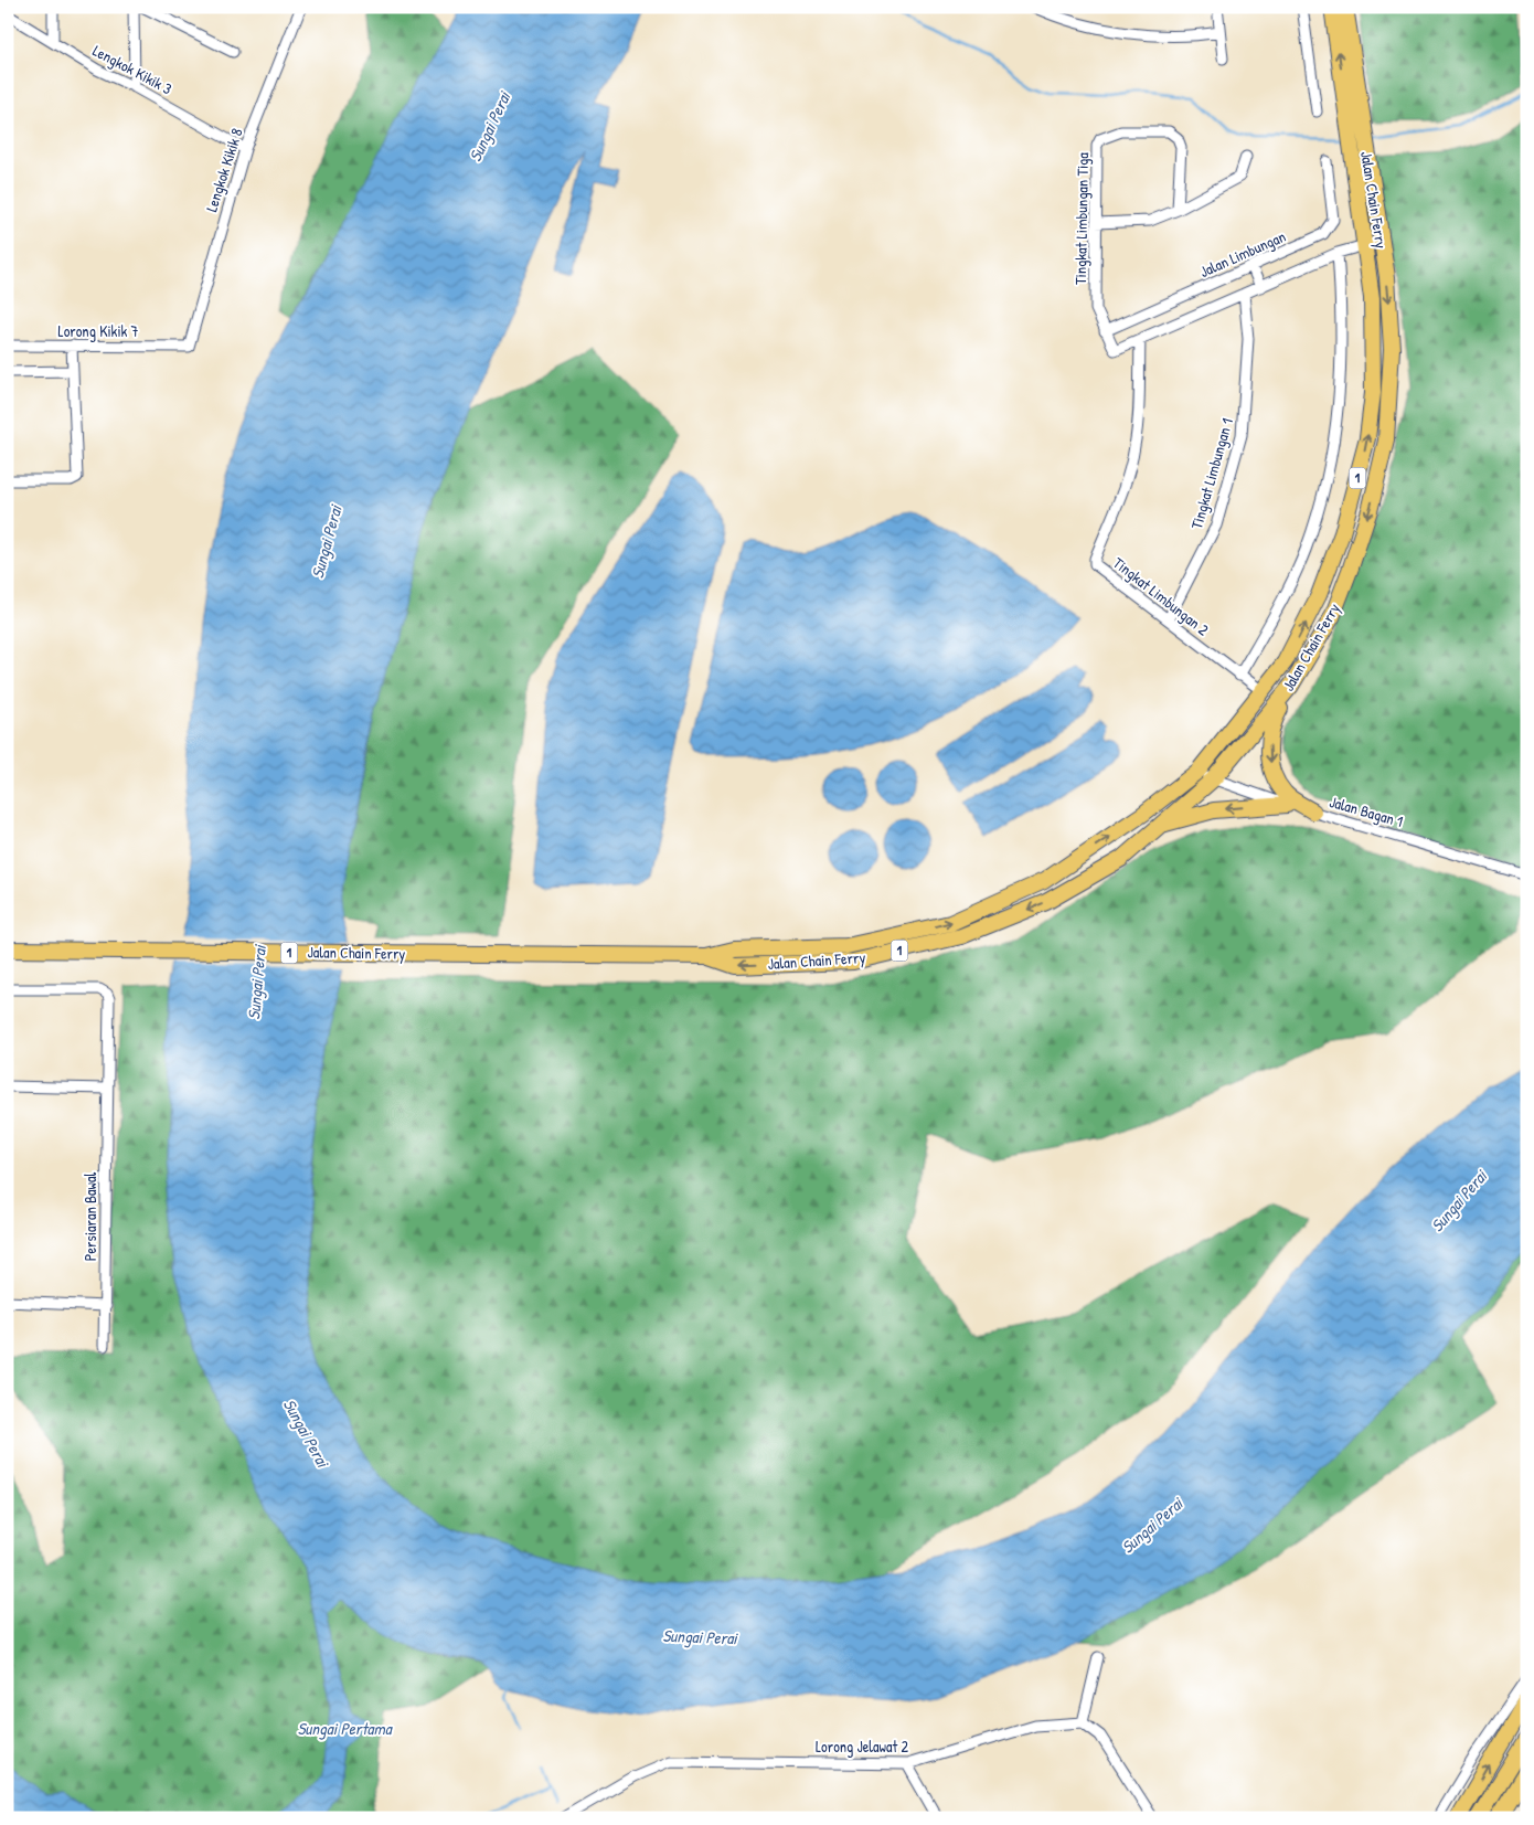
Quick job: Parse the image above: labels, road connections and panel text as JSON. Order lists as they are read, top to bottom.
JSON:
{
  "streets": {
    "highway": ["Jalan Chain Ferry", "1"],
    "street": [
      "Lengkok Kikik 3",
      "Lengkok Kikik 8",
      "Tingkat Limbungan Tiga",
      "Jalan Limbungan",
      "Lorong Kikik 7",
      "Tingkat Limbungan 1",
      "Tingkat Limbungan 2",
      "Jalan Bagan 1",
      "Persiaran Bawal",
      "Lorong Jelawat 2"
    ]
  },
  "crossings": [
    ["Lengkok Kikik 3", "Lengkok Kikik 8"],
    ["Lengkok Kikik 8", "Lorong Kikik 7"],
    ["Jalan Chain Ferry", "Tingkat Limbungan 2"],
    ["Jalan Chain Ferry", "Jalan Bagan 1"],
    ["Tingkat Limbungan Tiga", "Jalan Limbungan"],
    ["Tingkat Limbungan Tiga", "Tingkat Limbungan 2"],
    ["Tingkat Limbungan 1", "Tingkat Limbungan 2"]
  ],
  "water": ["Sungai Perai", "Sungai Pertama"]
}
